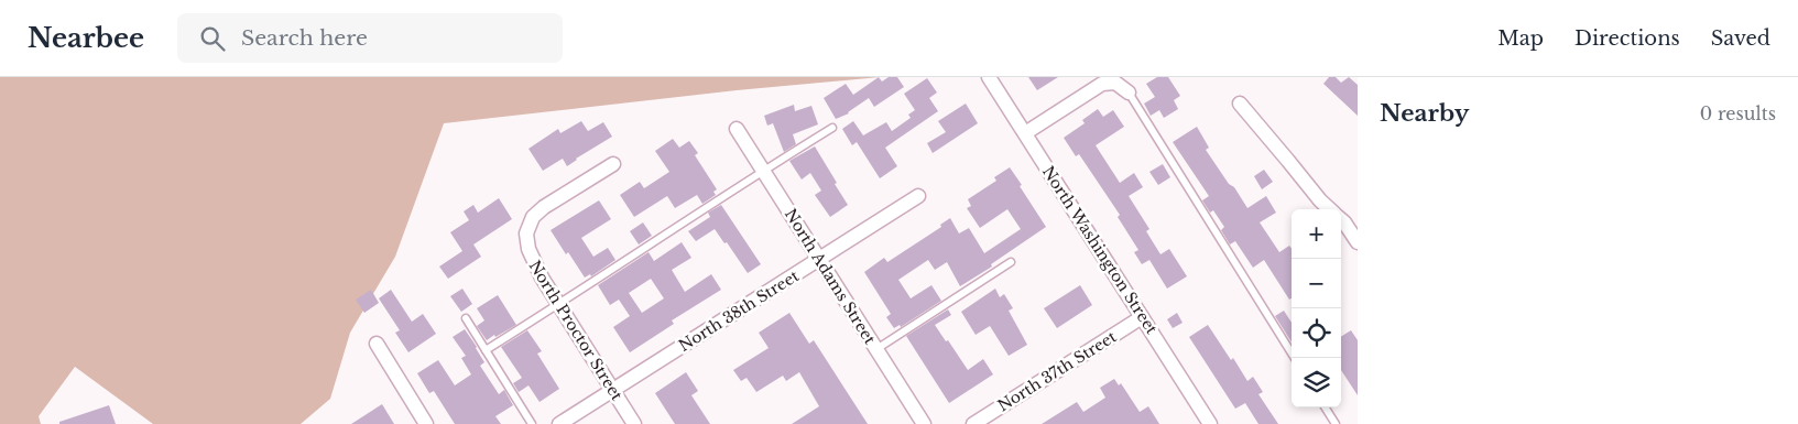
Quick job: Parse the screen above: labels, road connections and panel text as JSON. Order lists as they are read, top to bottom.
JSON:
{
  "streets": {
    "street": [
      "North Washington Street",
      "North Adams Street",
      "North 38th Street",
      "North Proctor Street",
      "North 37th Street"
    ]
  },
  "crossings": [
    ["North Washington Street", "North 37th Street"],
    ["North Adams Street", "North 38th Street"],
    ["North 38th Street", "North Proctor Street"]
  ],
  "page": {
    "header": "Nearbee",
    "search": "Search here",
    "nav": ["Map", "Directions", "Saved"],
    "heading": ["Nearby", "0 results"],
    "map_buttons": ["+", "−"]
  }
}
